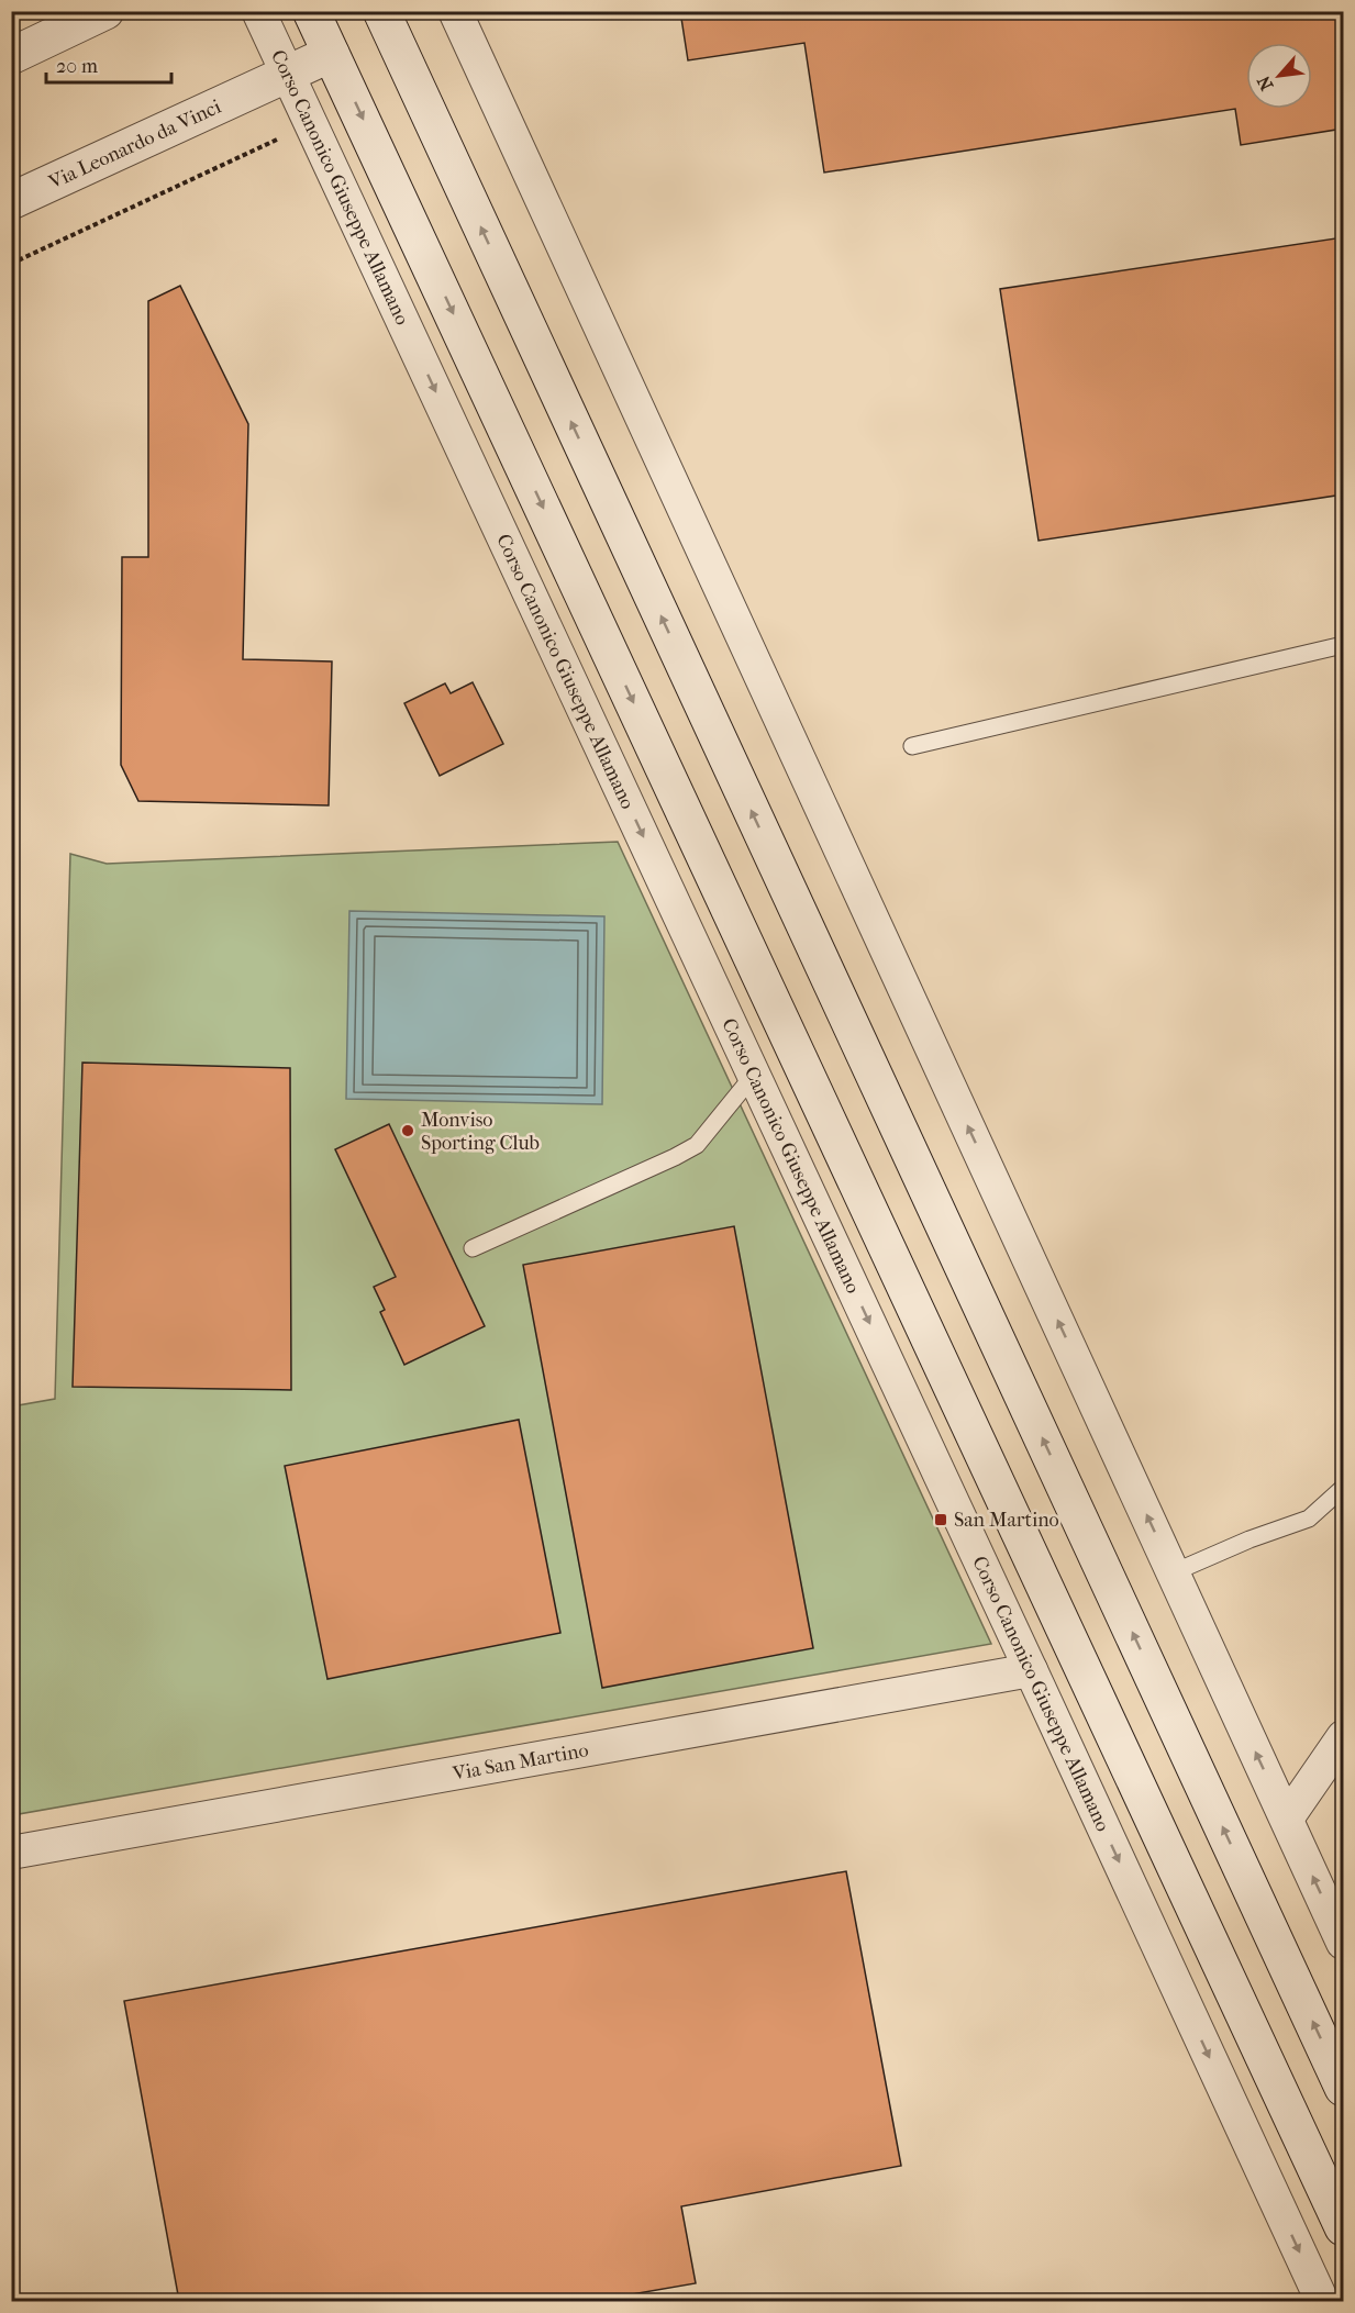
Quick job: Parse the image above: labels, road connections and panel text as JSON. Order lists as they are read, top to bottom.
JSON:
{
  "streets": {
    "main road": ["Via Leonardo da Vinci"],
    "street": ["Corso Canonico Giuseppe Allamano", "Via San Martino"]
  },
  "crossings": [
    ["Via Leonardo da Vinci", "Corso Canonico Giuseppe Allamano"],
    ["Corso Canonico Giuseppe Allamano", "Via San Martino"]
  ],
  "places": {
    "other": ["Monviso Sporting Club"],
    "transit": ["San Martino"]
  },
  "scale_bar": "20 m",
  "north": "bottom left"
}
